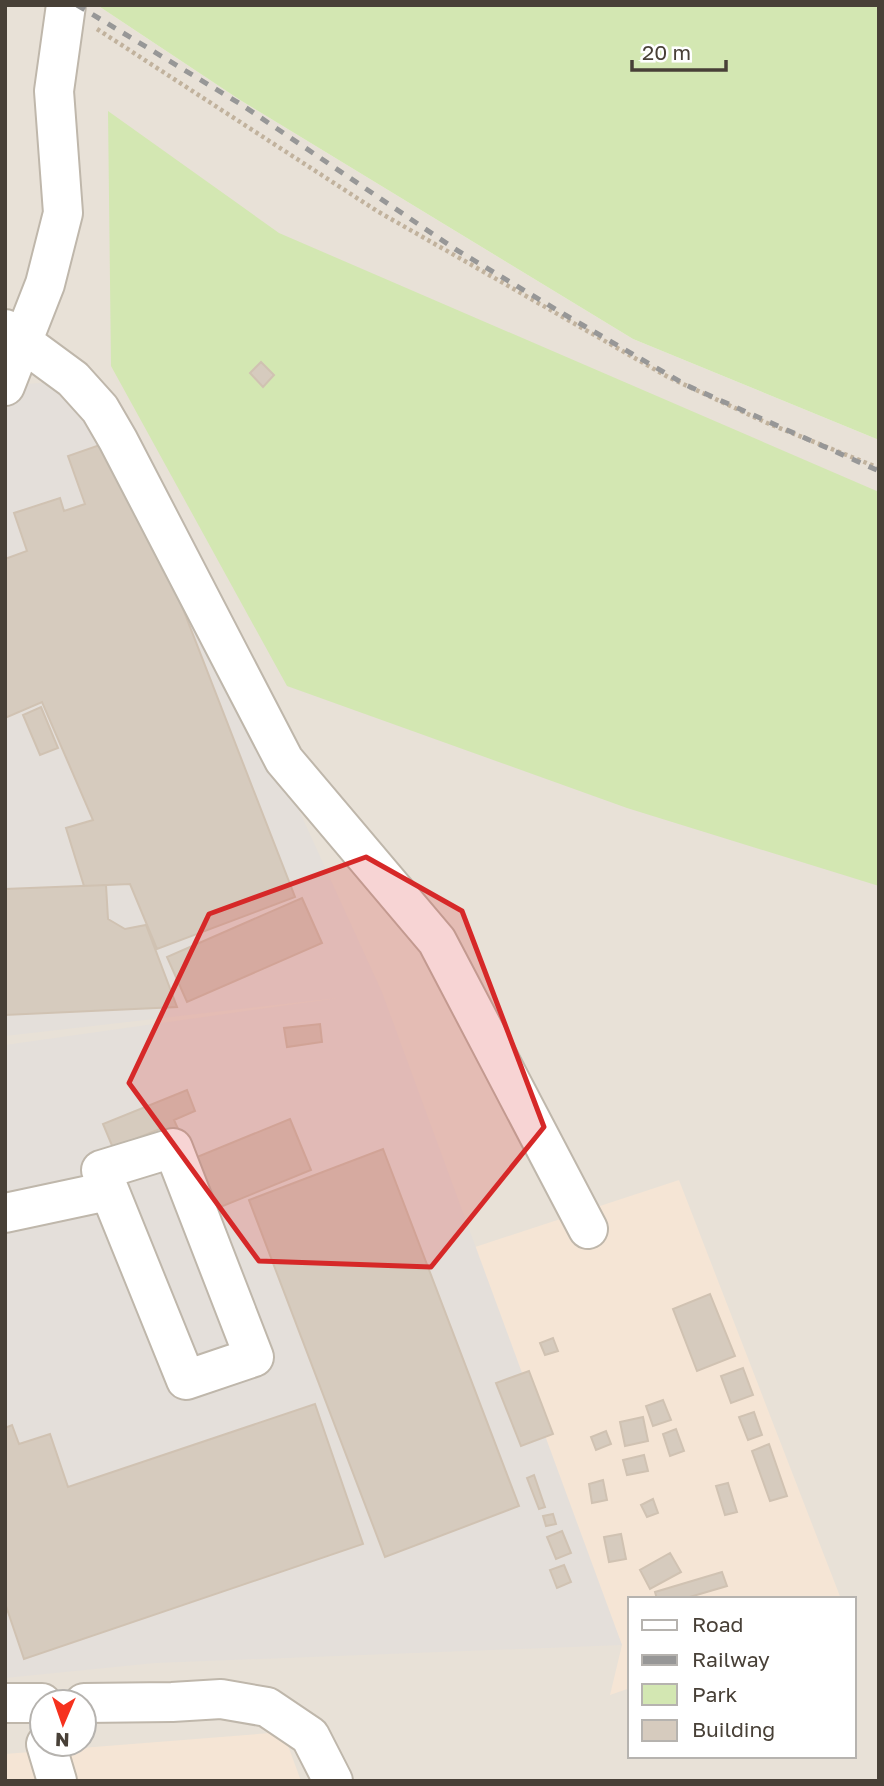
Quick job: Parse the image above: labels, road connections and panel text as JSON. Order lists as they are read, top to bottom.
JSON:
{
  "legend": [
    "Road",
    "Railway",
    "Park",
    "Building"
  ],
  "scale_bar": "20 m",
  "north": "bottom"
}
